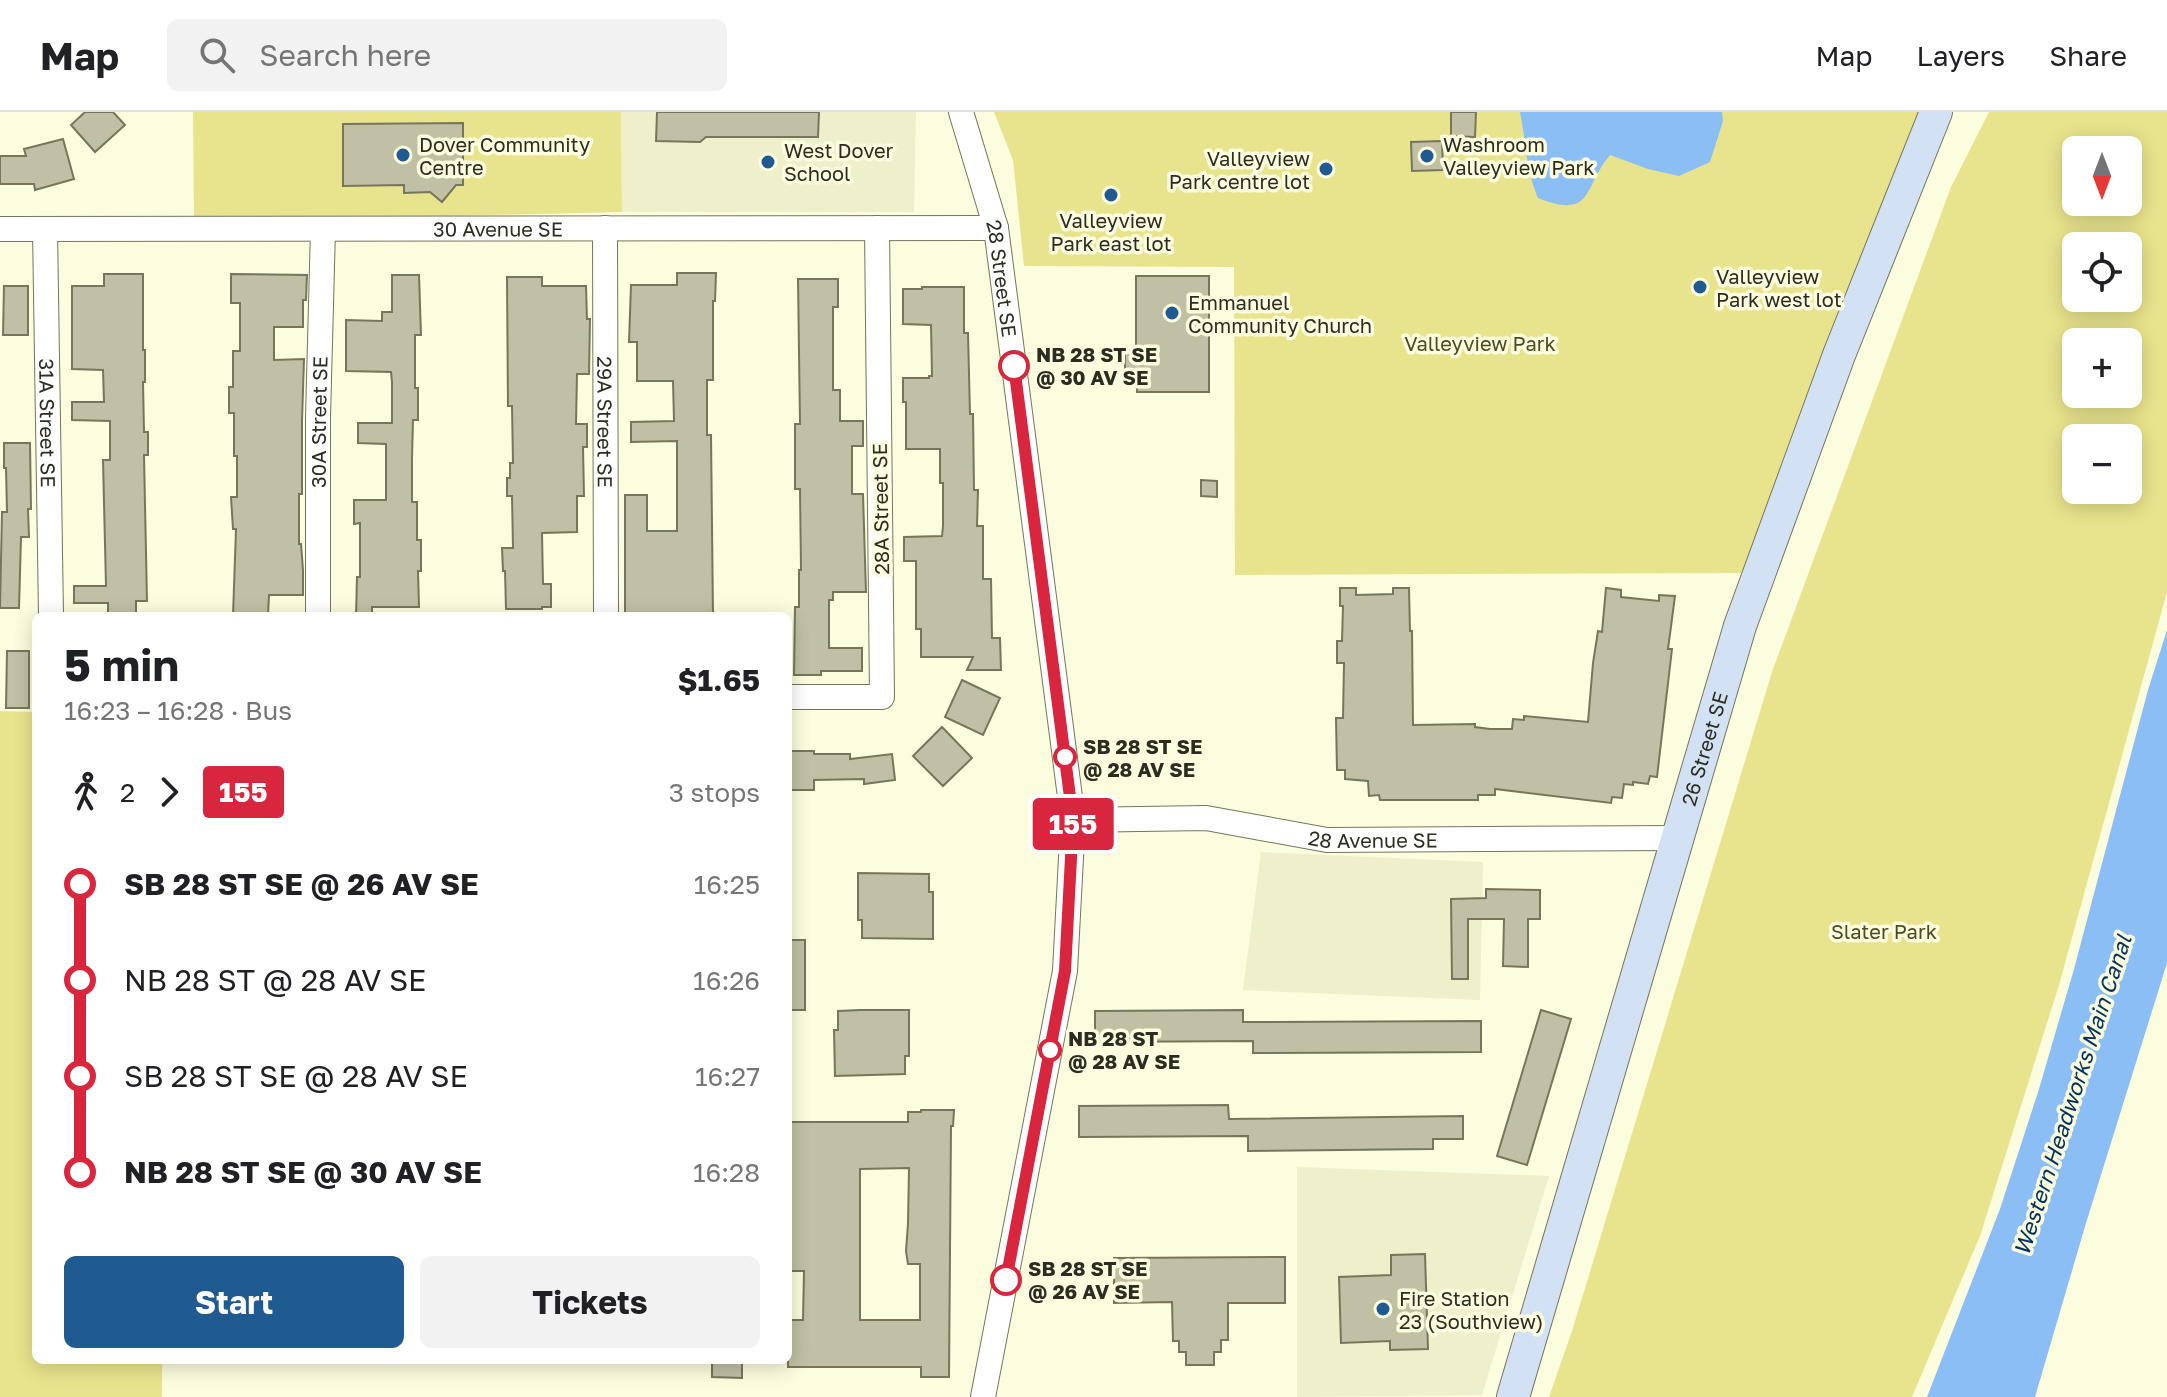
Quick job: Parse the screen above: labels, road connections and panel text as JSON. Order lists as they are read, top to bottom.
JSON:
{
  "streets": {
    "street": [
      "30 Avenue SE",
      "28 Street SE",
      "30A Street SE",
      "29A Street SE",
      "31A Street SE",
      "28A Street SE",
      "26 Street SE",
      "28 Avenue SE"
    ]
  },
  "crossings": [
    ["30 Avenue SE", "28 Street SE"],
    ["30 Avenue SE", "30A Street SE"],
    ["30 Avenue SE", "29A Street SE"],
    ["30 Avenue SE", "31A Street SE"],
    ["30 Avenue SE", "28A Street SE"],
    ["28 Street SE", "28 Avenue SE"],
    ["26 Street SE", "28 Avenue SE"]
  ],
  "water": ["Western Headworks Main Canal"],
  "parks": ["Valleyview Park", "Slater Park"],
  "places": [
    "Dover Community Centre",
    "Washroom Valleyview Park",
    "West Dover School",
    "Valleyview Park centre lot",
    "Valleyview Park east lot",
    "Valleyview Park west lot",
    "Emmanuel Community Church",
    "NB 28 ST SE @ 30 AV SE",
    "SB 28 ST SE @ 28 AV SE",
    "NB 28 ST @ 28 AV SE",
    "SB 28 ST SE @ 26 AV SE",
    "Fire Station 23 (Southview)"
  ],
  "lines": ["bus line 155"],
  "north": "bottom",
  "page": {
    "header": "Map",
    "search": "Search here",
    "nav": ["Map", "Layers", "Share"],
    "on_map": "155",
    "map_buttons": ["+", "−"],
    "heading": ["5 min", "16:23 – 16:28 · Bus", "$1.65"],
    "legs": ["2", "155", "3 stops"],
    "list": [
      {
        "name": "SB 28 ST SE @ 26 AV SE",
        "value": "16:25"
      },
      {
        "name": "NB 28 ST @ 28 AV SE",
        "value": "16:26"
      },
      {
        "name": "SB 28 ST SE @ 28 AV SE",
        "value": "16:27"
      },
      {
        "name": "NB 28 ST SE @ 30 AV SE",
        "value": "16:28"
      }
    ],
    "buttons": ["Start", "Tickets"]
  }
}
